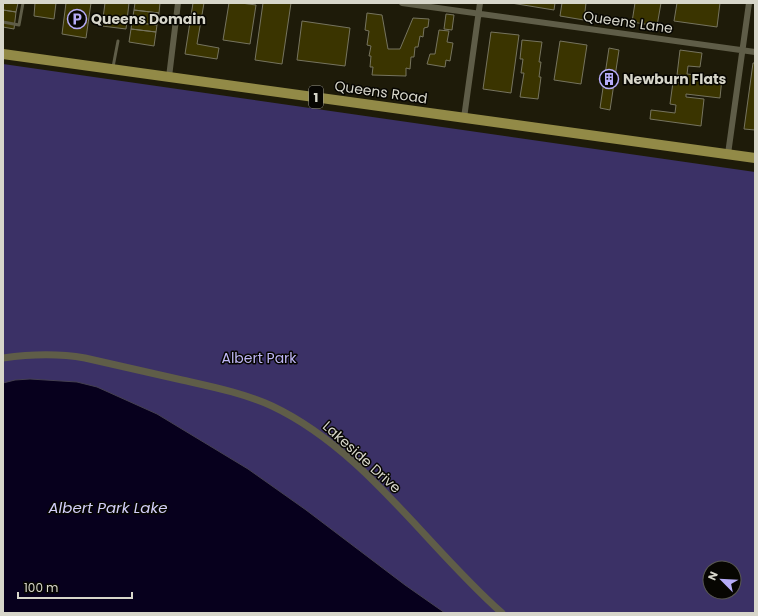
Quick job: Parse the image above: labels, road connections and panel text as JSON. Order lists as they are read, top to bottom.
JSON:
{
  "streets": {
    "highway": ["Queens Road", "1"],
    "street": ["Queens Lane", "Lakeside Drive"]
  },
  "water": ["Albert Park Lake"],
  "parks": ["Albert Park"],
  "places": {
    "parking": ["Queens Domain"],
    "building": ["Newburn Flats"]
  },
  "scale_bar": "100 m",
  "north": "top left"
}
